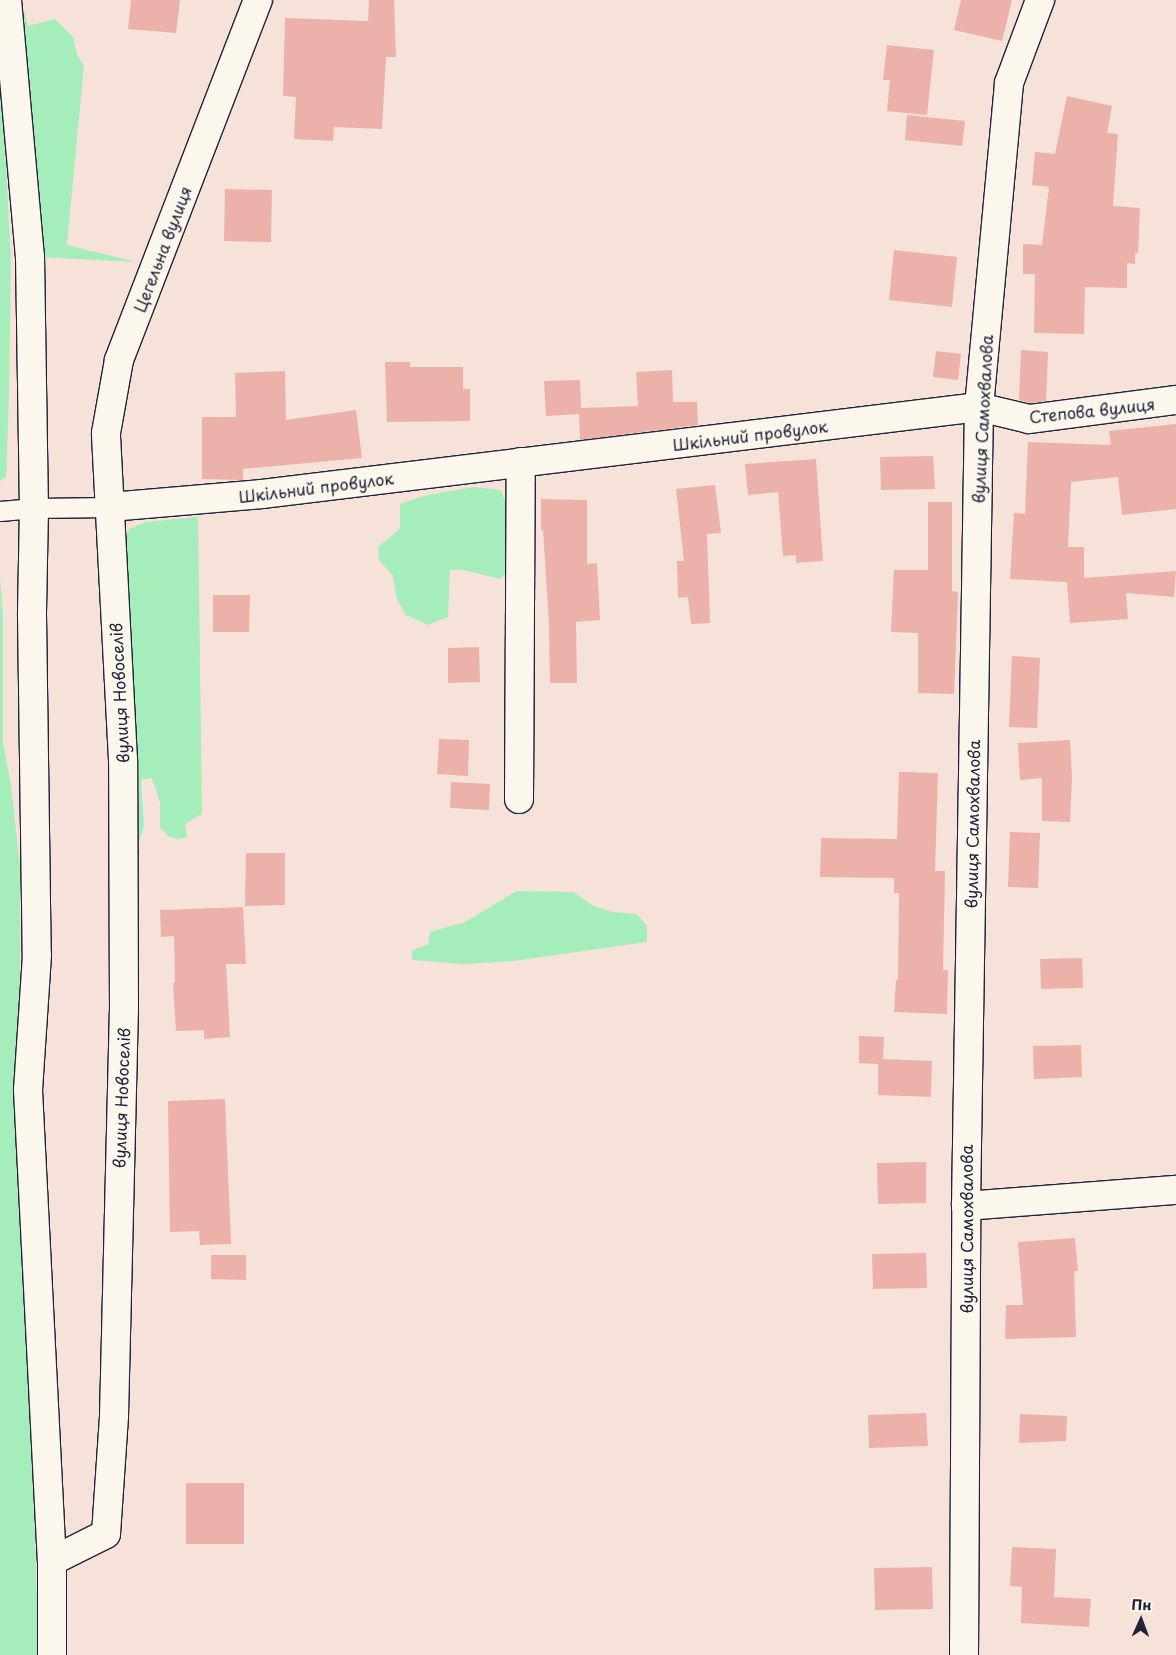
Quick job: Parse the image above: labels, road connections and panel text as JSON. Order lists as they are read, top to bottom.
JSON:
{
  "streets": {
    "street": [
      "Цегельна вулиця",
      "Степова вулиця",
      "вулиця Самохвалова",
      "Шкільний провулок",
      "вулиця Новоселів"
    ]
  },
  "crossings": [
    ["Цегельна вулиця", "Шкільний провулок"],
    ["Цегельна вулиця", "вулиця Новоселів"],
    ["Степова вулиця", "вулиця Самохвалова"],
    ["Степова вулиця", "Шкільний провулок"],
    ["вулиця Самохвалова", "Шкільний провулок"],
    ["Шкільний провулок", "вулиця Новоселів"]
  ],
  "north": "top"
}
